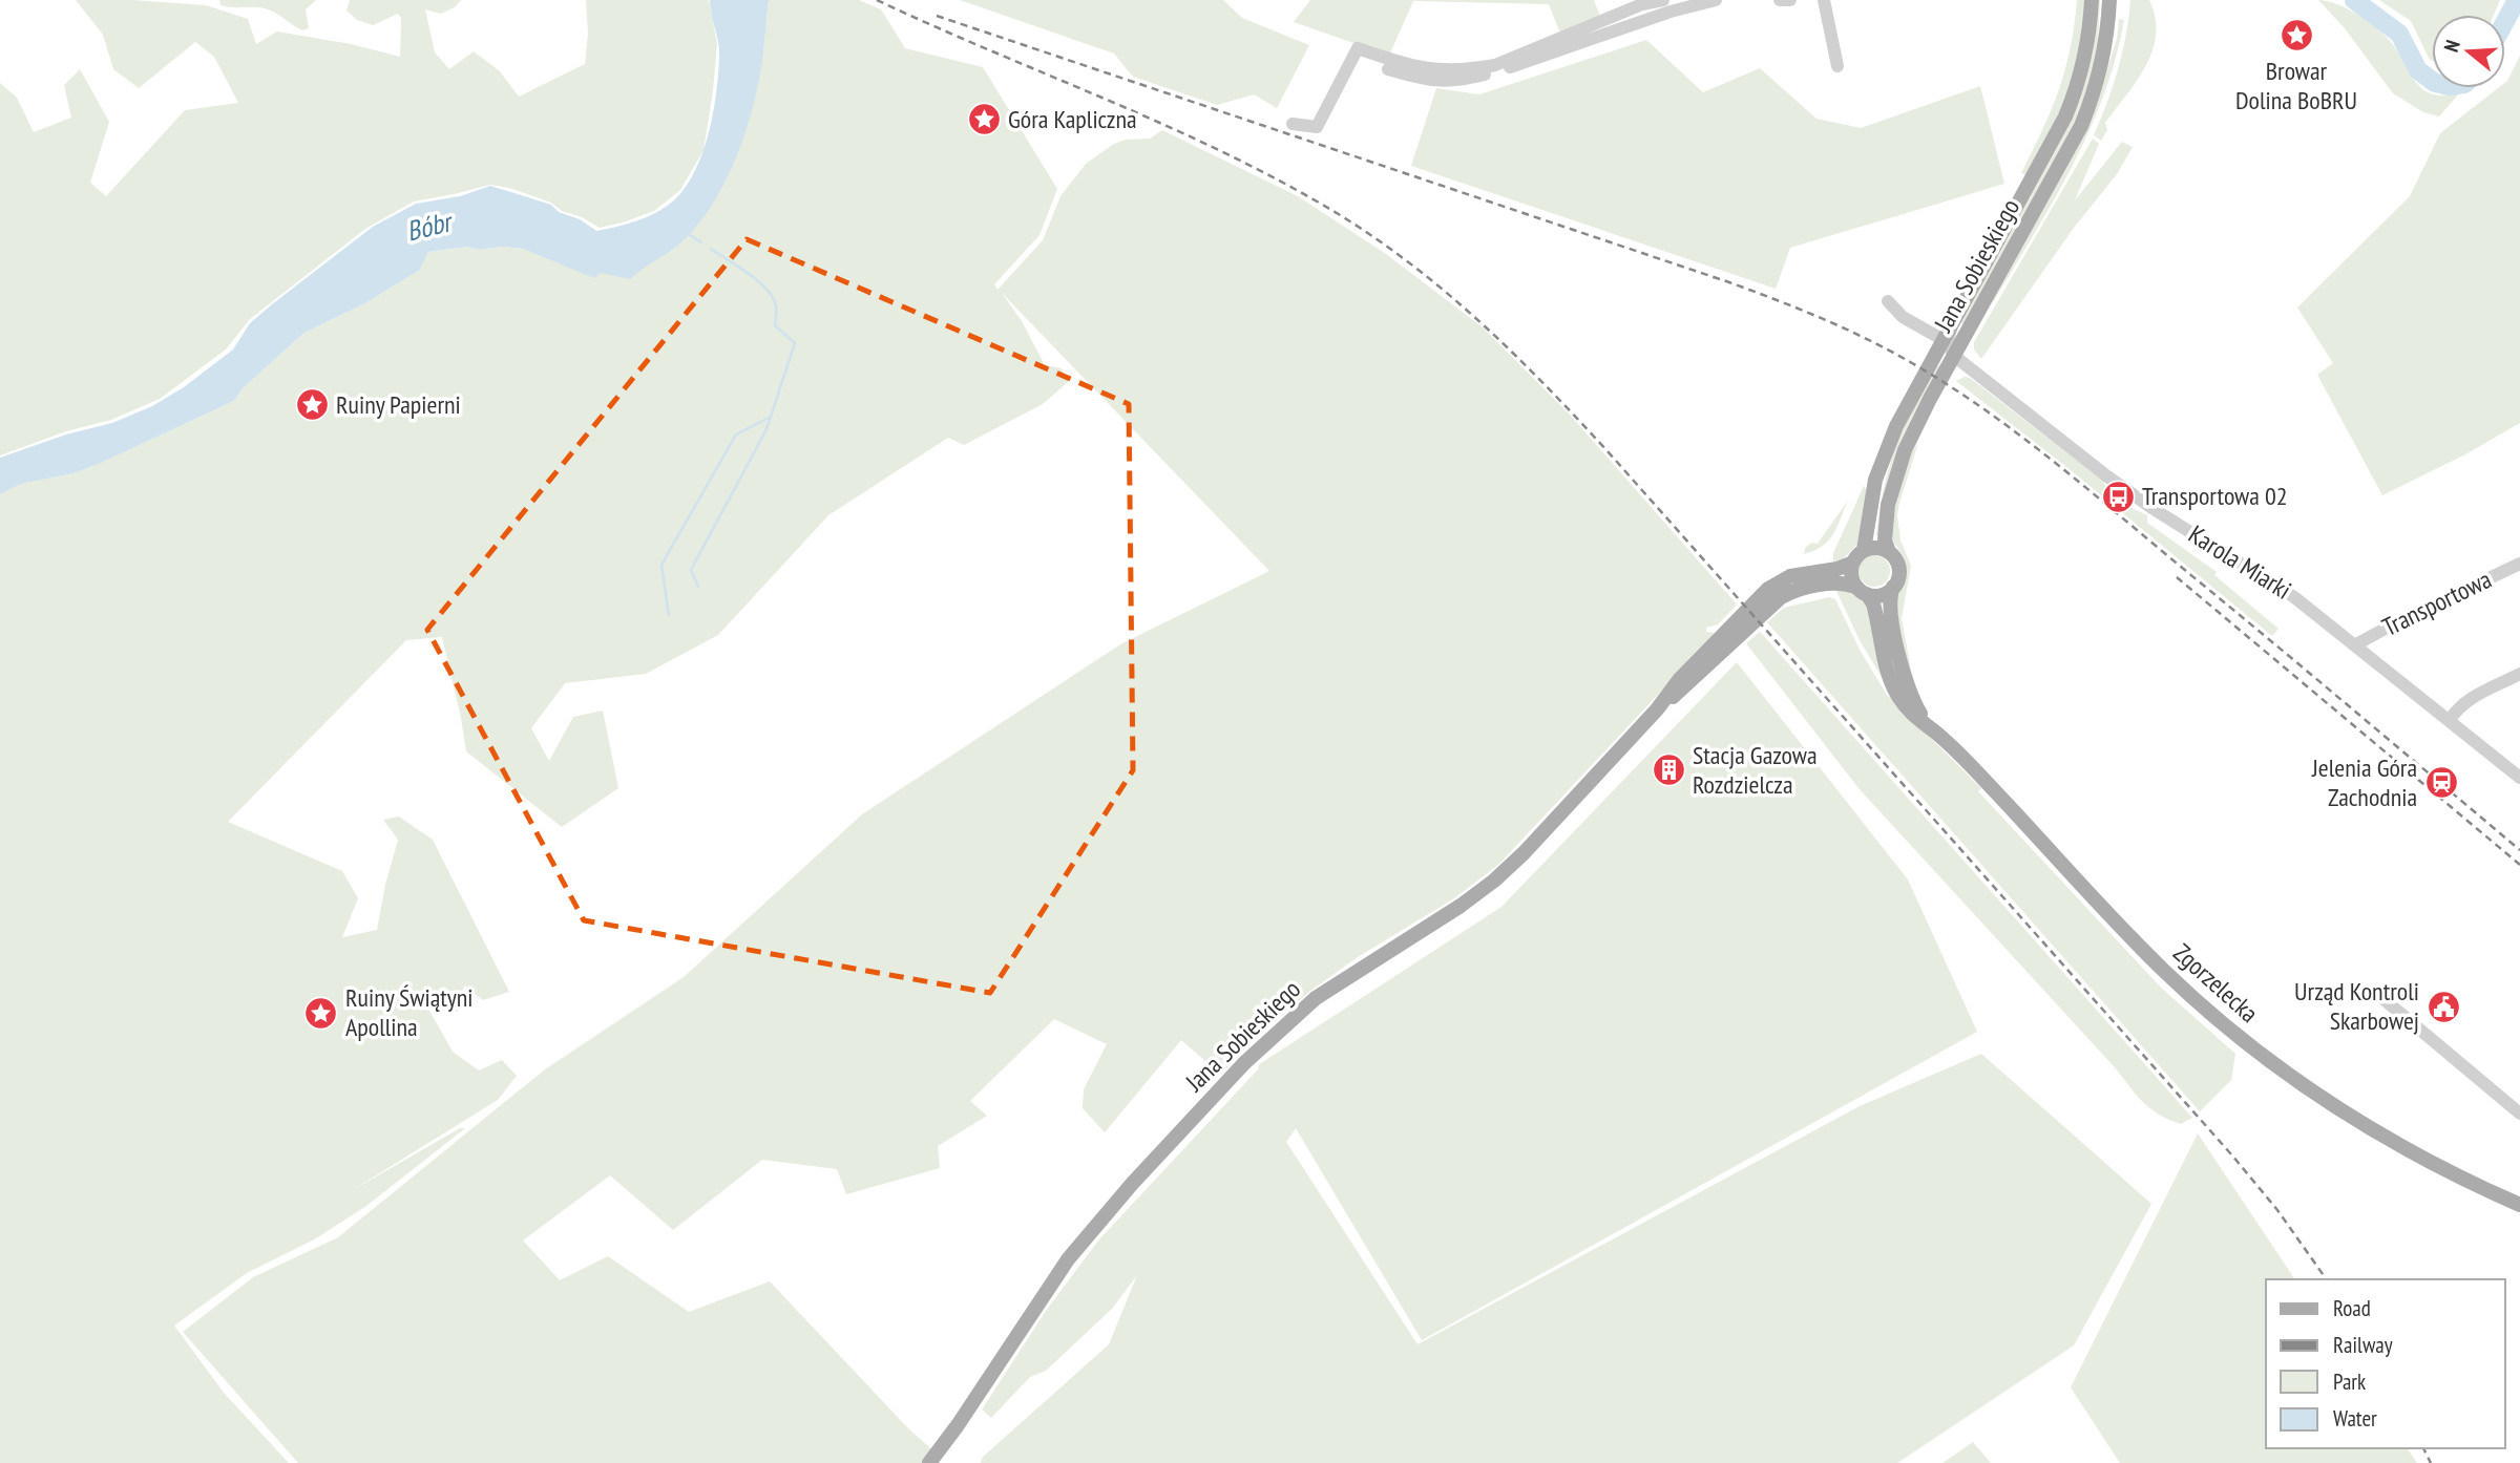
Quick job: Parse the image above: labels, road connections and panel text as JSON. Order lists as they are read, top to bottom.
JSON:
{
  "streets": {
    "main road": ["Jana Sobieskiego", "Zgorzelecka"],
    "street": ["Karola Miarki", "Transportowa"]
  },
  "crossings": [
    ["Jana Sobieskiego", "Karola Miarki"],
    ["Jana Sobieskiego", "Zgorzelecka"],
    ["Karola Miarki", "Transportowa"]
  ],
  "water": ["Bóbr"],
  "places": {
    "place": [
      "Browar Dolina BoBRU",
      "Góra Kapliczna",
      "Ruiny Papierni",
      "Ruiny Świątyni Apollina"
    ],
    "bus stop": ["Transportowa 02"],
    "building": ["Stacja Gazowa Rozdzielcza"],
    "station": ["Jelenia Góra Zachodnia"],
    "public building": ["Urząd Kontroli Skarbowej"]
  },
  "legend": [
    "Road",
    "Railway",
    "Park",
    "Water"
  ],
  "north": "left"
}
